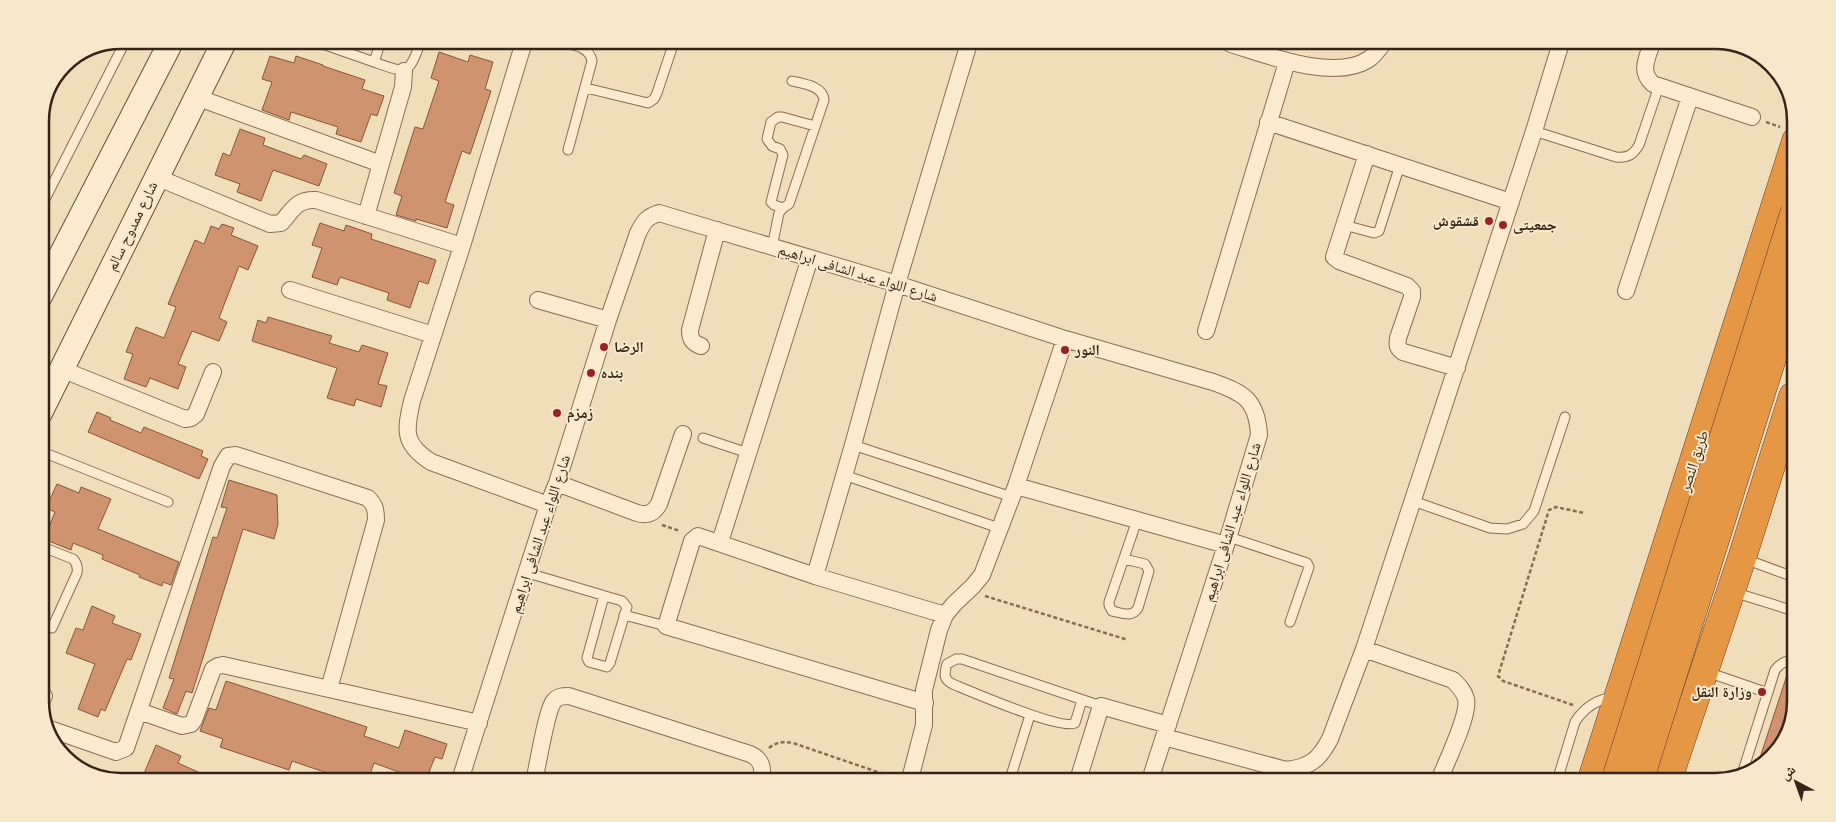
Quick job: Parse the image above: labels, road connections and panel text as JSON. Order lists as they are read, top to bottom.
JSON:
{
  "streets": {
    "highway": ["طريق النصر"],
    "main road": ["شارع ممدوح سالم"],
    "street": ["شارع اللواء عبد الشافى ابراهيم"]
  },
  "places": [
    "قشقوش",
    "جمعيتى",
    "الرضا",
    "النور",
    "بنده",
    "زمزم",
    "وزارة النقل"
  ],
  "north": "top left"
}
